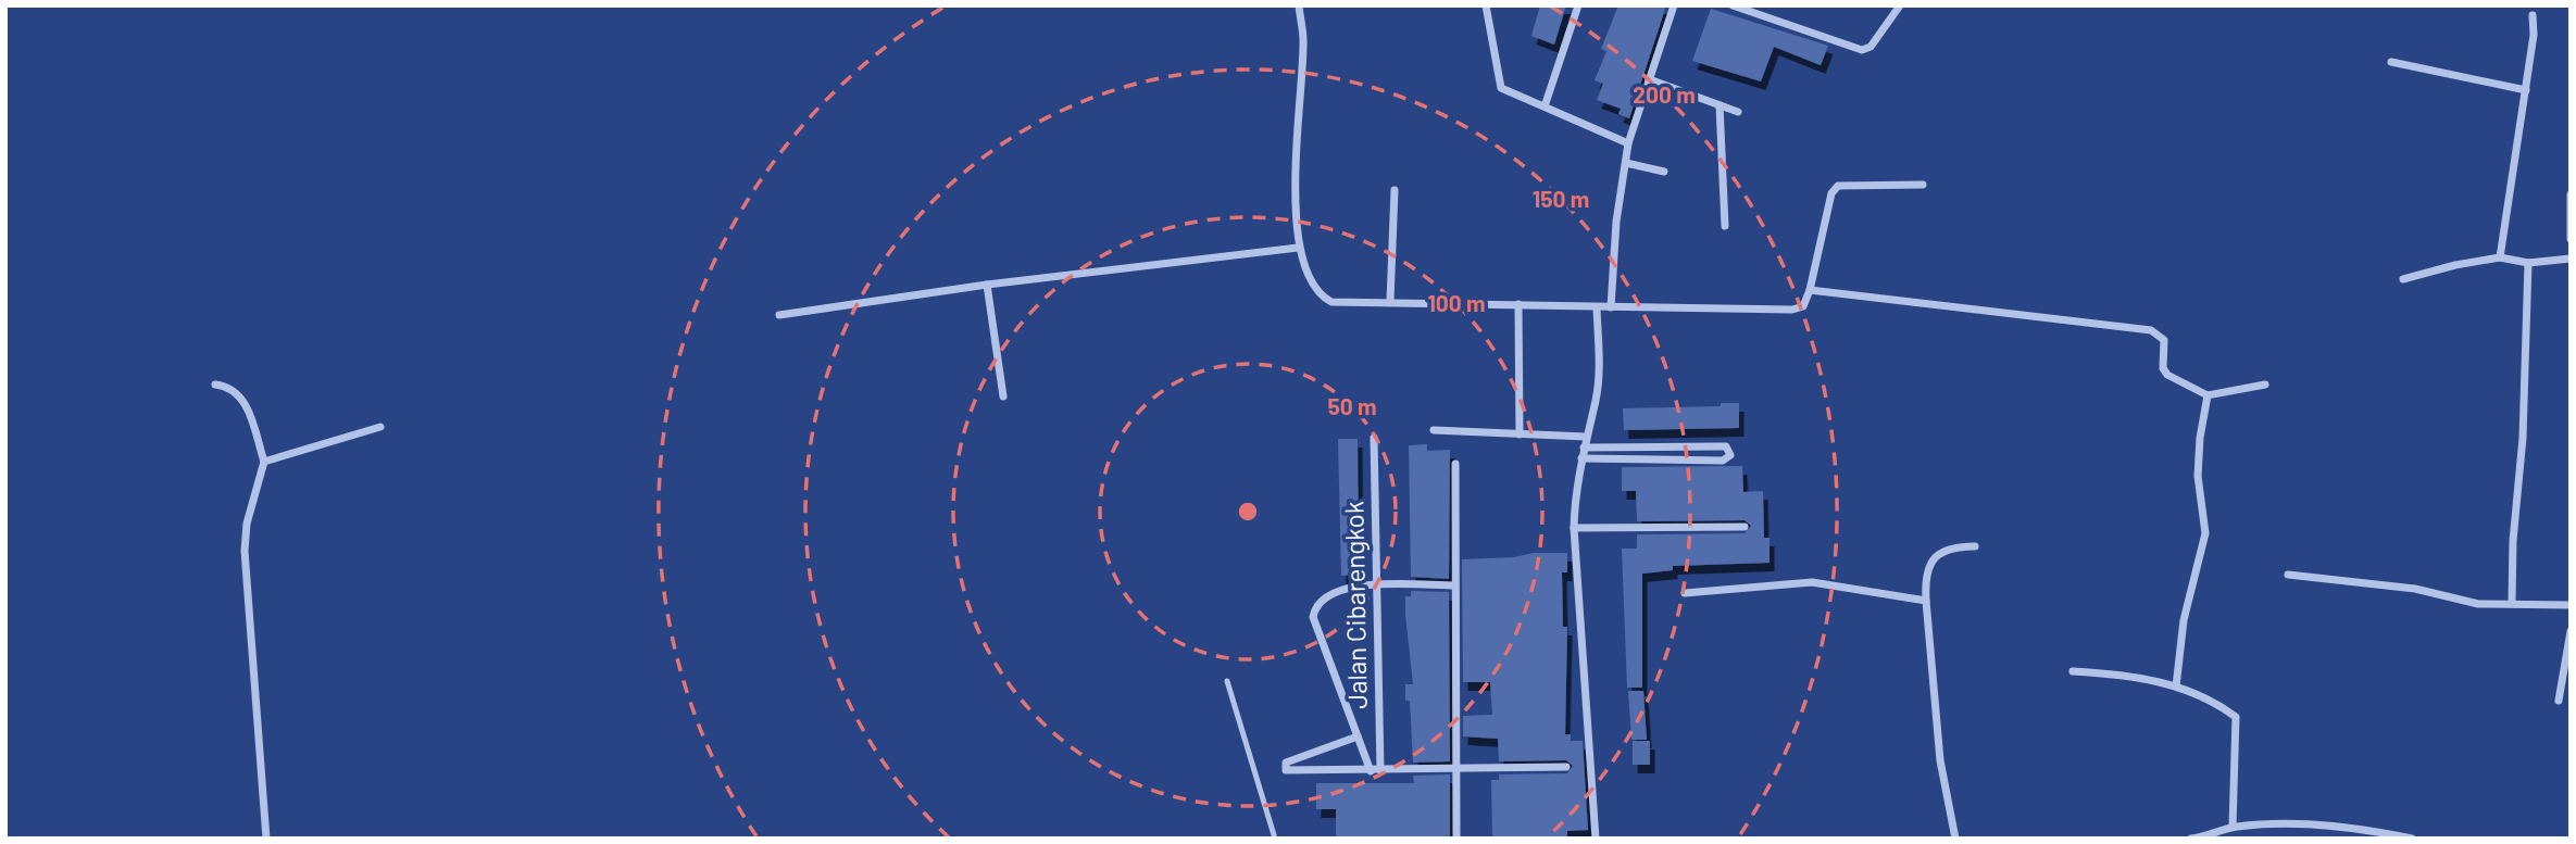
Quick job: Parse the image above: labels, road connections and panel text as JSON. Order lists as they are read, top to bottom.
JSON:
{
  "streets": {
    "street": ["Jalan Cibarengkok"]
  },
  "rings": [
    "200 m",
    "150 m",
    "100 m",
    "50 m"
  ]
}
